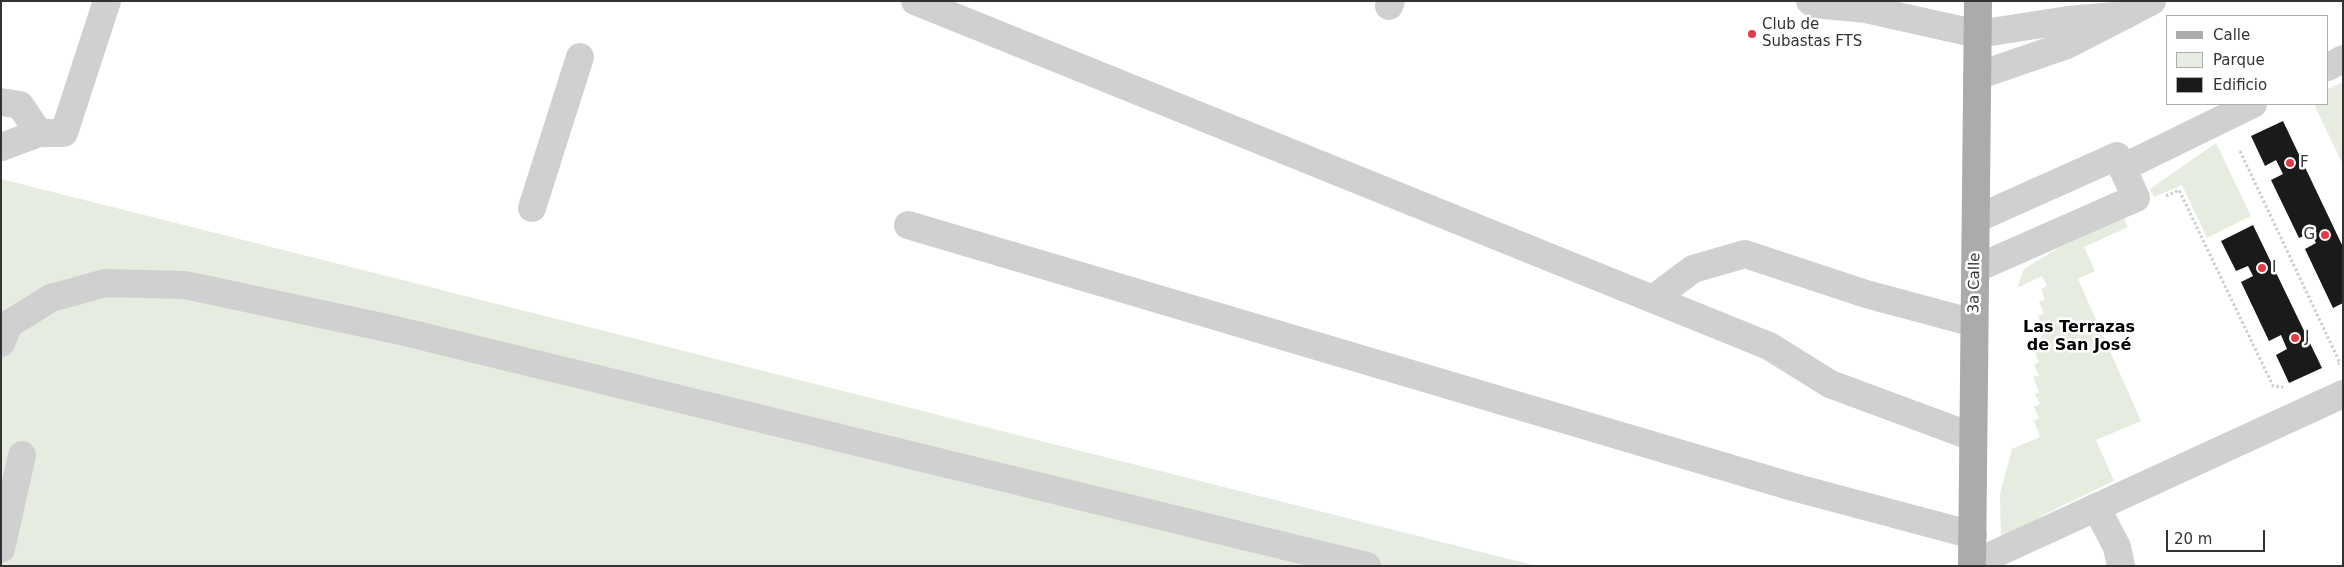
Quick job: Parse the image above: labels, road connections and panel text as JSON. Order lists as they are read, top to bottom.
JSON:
{
  "streets": {
    "main road": ["3a Calle"]
  },
  "districts": ["Las Terrazas de San José"],
  "places": [
    "Club de Subastas FTS",
    "F",
    "G",
    "I",
    "J"
  ],
  "legend": ["Calle", "Parque", "Edificio"],
  "scale_bar": "20 m"
}
